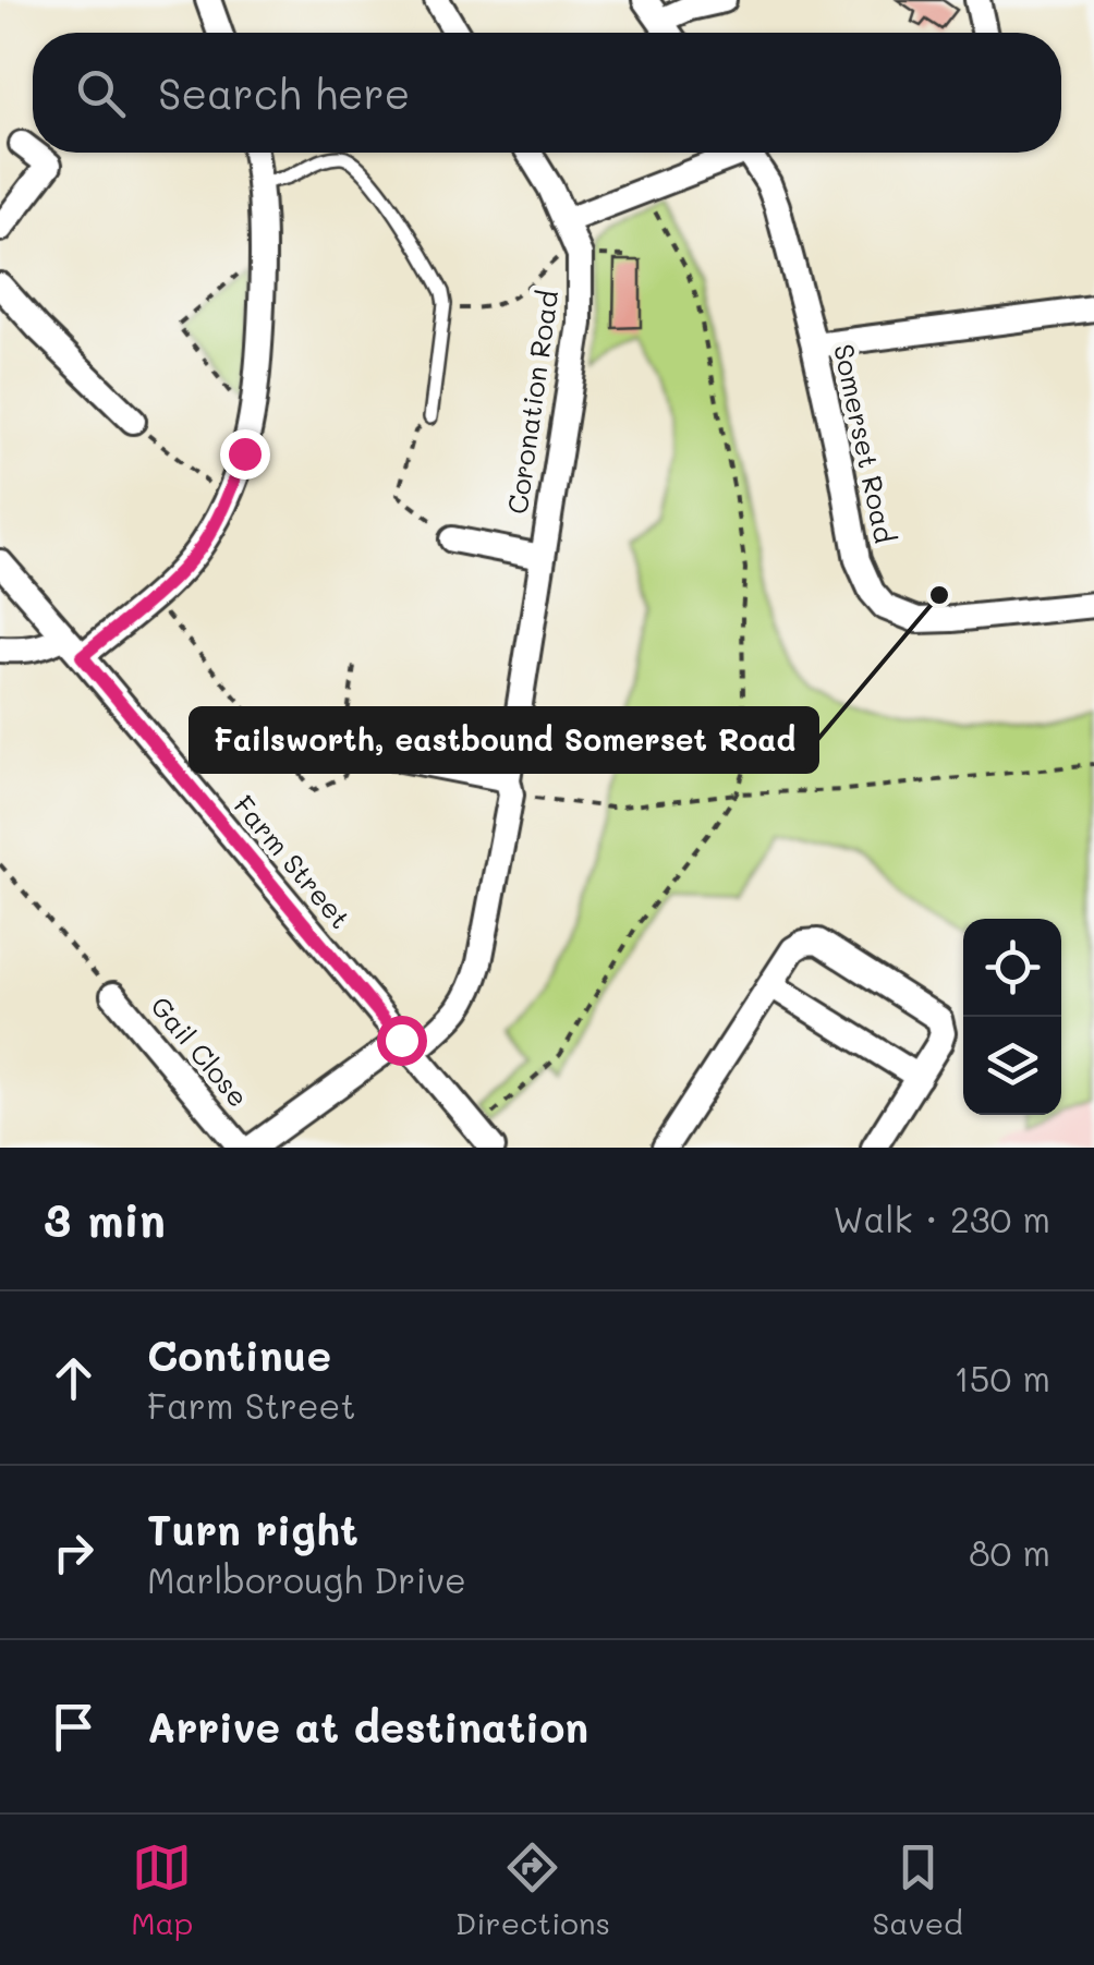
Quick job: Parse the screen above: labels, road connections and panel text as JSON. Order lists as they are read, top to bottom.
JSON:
{
  "streets": {
    "street": [
      "Coronation Road",
      "Somerset Road",
      "Farm Street",
      "Gail Close"
    ]
  },
  "crossings": [
    ["Coronation Road", "Somerset Road"],
    ["Coronation Road", "Farm Street"]
  ],
  "places": ["Failsworth, eastbound Somerset Road"],
  "page": {
    "search": "Search here",
    "heading": ["3 min", "Walk · 230 m"],
    "list": [
      ["Continue", "Farm Street", "150 m"],
      ["Turn right", "Marlborough Drive", "80 m"],
      "Arrive at destination"
    ],
    "nav": ["Map", "Directions", "Saved"]
  }
}
